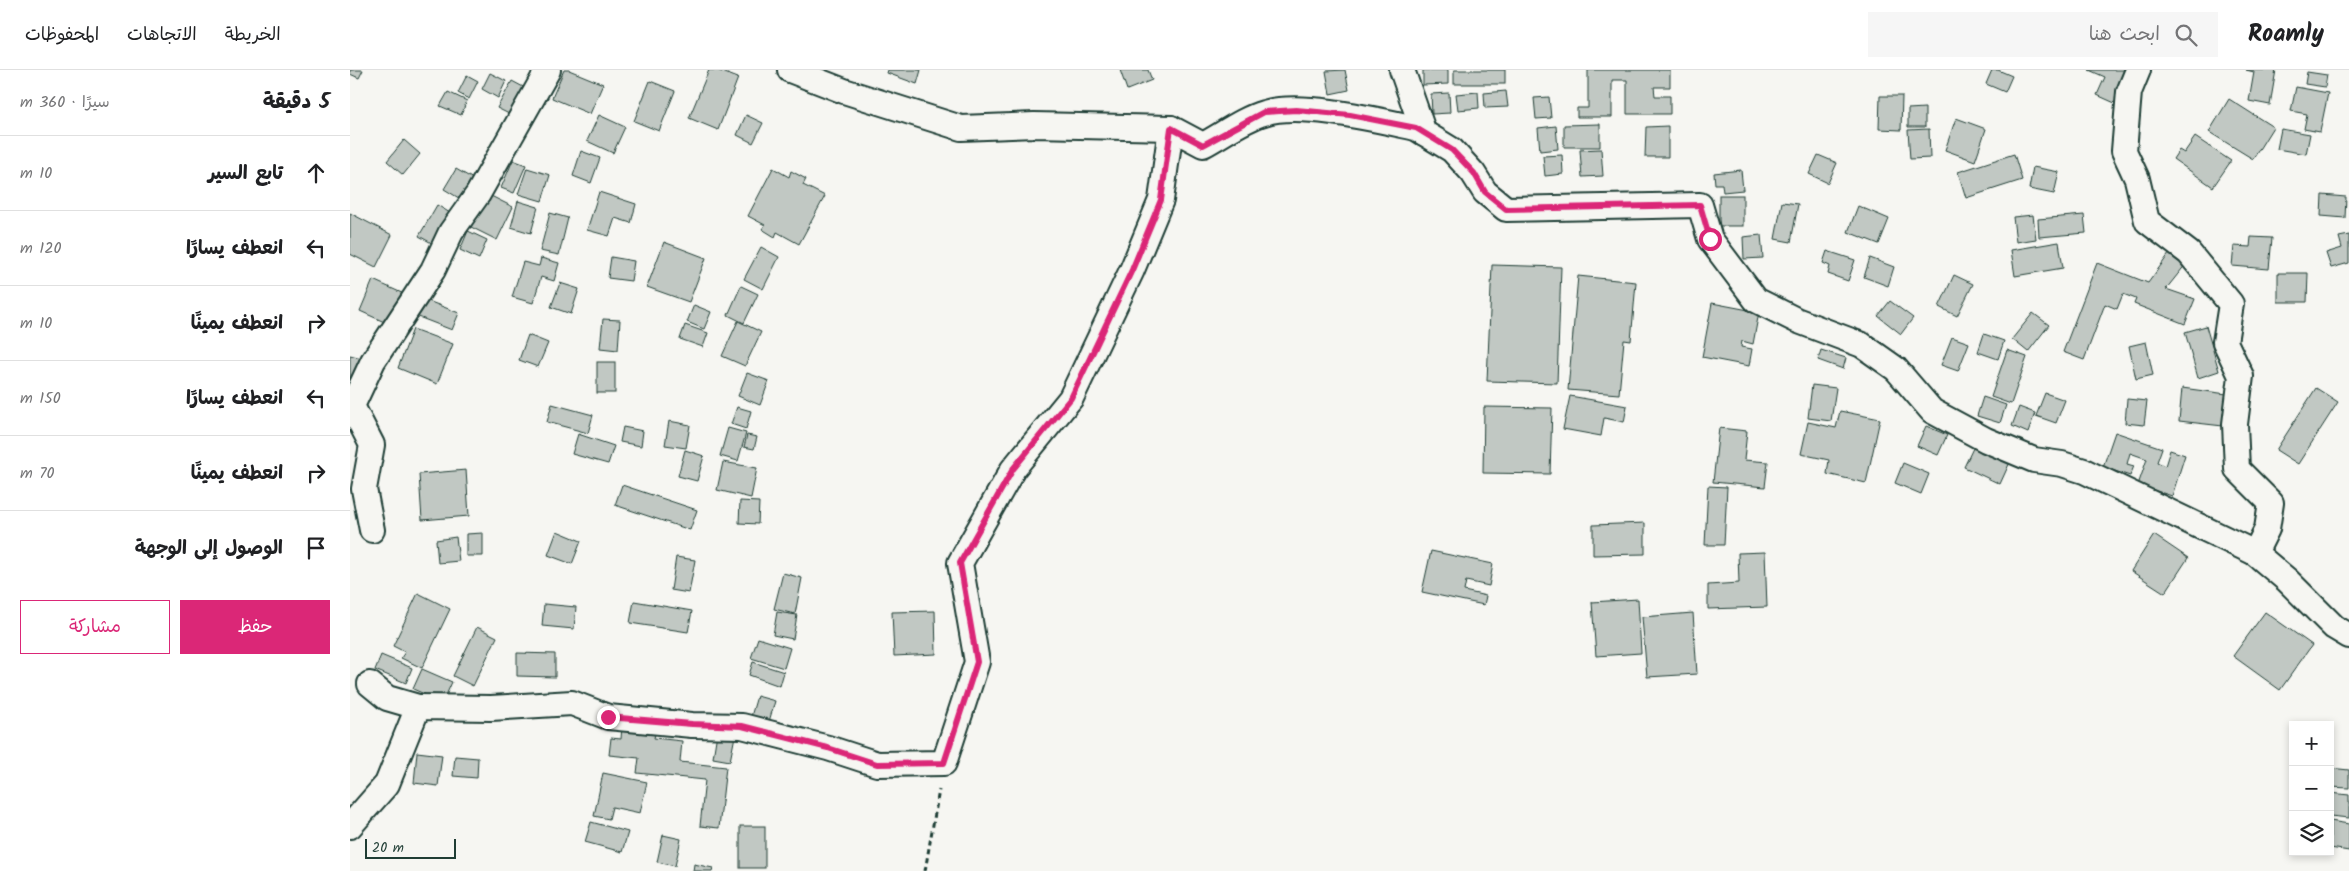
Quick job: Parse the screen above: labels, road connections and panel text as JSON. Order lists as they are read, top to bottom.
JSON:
{
  "scale_bar": "20 m",
  "page": {
    "header": "Roamly",
    "search": "ابحث هنا",
    "nav": ["الخريطة", "الاتجاهات", "المحفوظات"],
    "heading": ["5 دقيقة", "سيرًا · 360 m"],
    "list": [
      ["تابع السير", "10 m"],
      ["انعطف يسارًا", "120 m"],
      ["انعطف يمينًا", "10 m"],
      ["انعطف يسارًا", "150 m"],
      ["انعطف يمينًا", "70 m"],
      "الوصول إلى الوجهة"
    ],
    "buttons": ["حفظ", "مشاركة"],
    "map_buttons": ["+", "−"],
    "scale": "20 m"
  }
}
